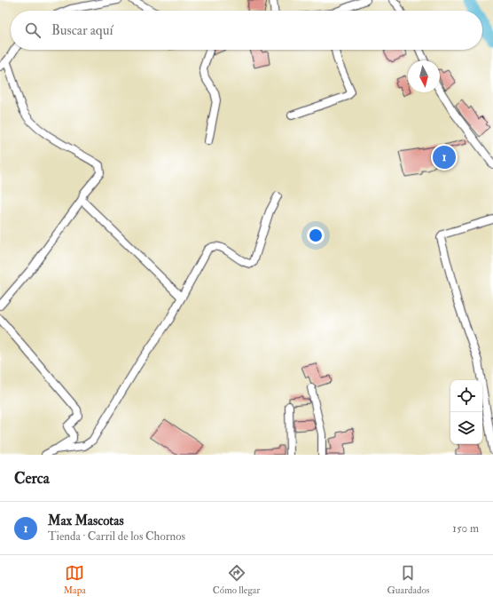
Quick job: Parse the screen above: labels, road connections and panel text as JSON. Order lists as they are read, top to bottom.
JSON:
{
  "north": "bottom",
  "page": {
    "search": "Buscar aquí",
    "pins": "1",
    "heading": "Cerca",
    "list": [
      {
        "mark": "1",
        "name": "Max Mascotas",
        "note": "Tienda · Carril de los Chornos",
        "value": "150 m"
      }
    ],
    "nav": ["Mapa", "Cómo llegar", "Guardados"]
  }
}
